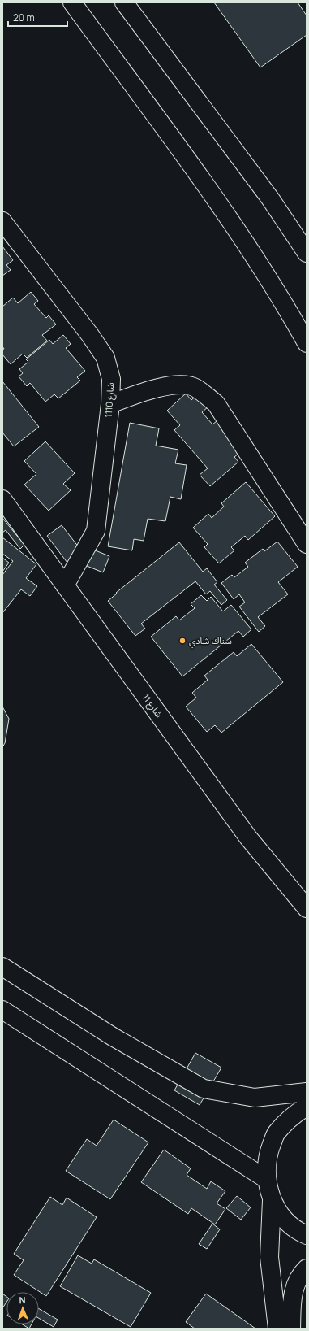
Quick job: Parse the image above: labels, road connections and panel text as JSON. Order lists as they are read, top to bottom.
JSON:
{
  "streets": {
    "main road": ["شارع 1110", "شارع 11"]
  },
  "crossings": [
    ["شارع 1110", "شارع 11"]
  ],
  "places": ["سناك شادي"],
  "scale_bar": "20 m",
  "north": "top"
}
